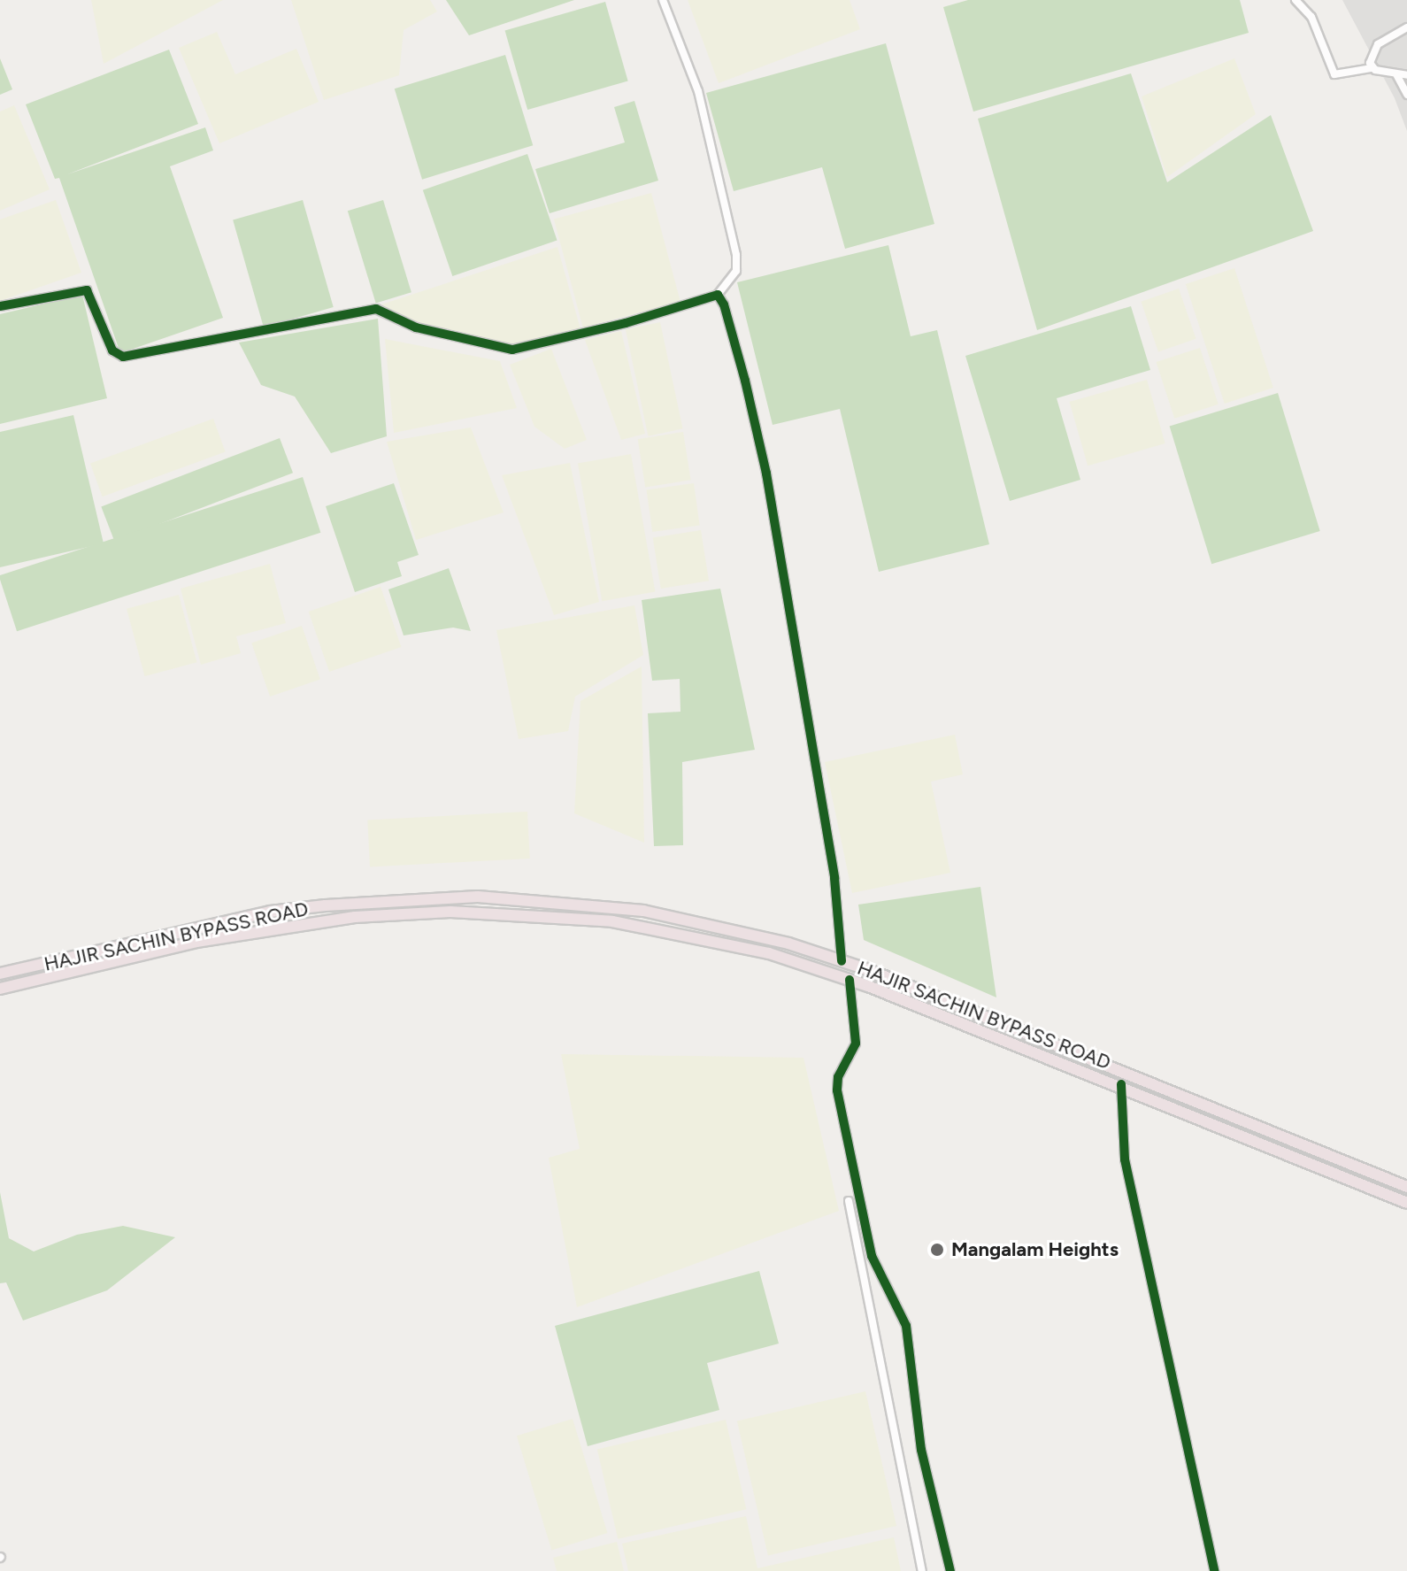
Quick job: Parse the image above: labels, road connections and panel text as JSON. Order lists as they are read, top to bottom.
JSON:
{
  "streets": {
    "highway": ["HAJIR SACHIN BYPASS ROAD"]
  },
  "places": ["Mangalam Heights"]
}
